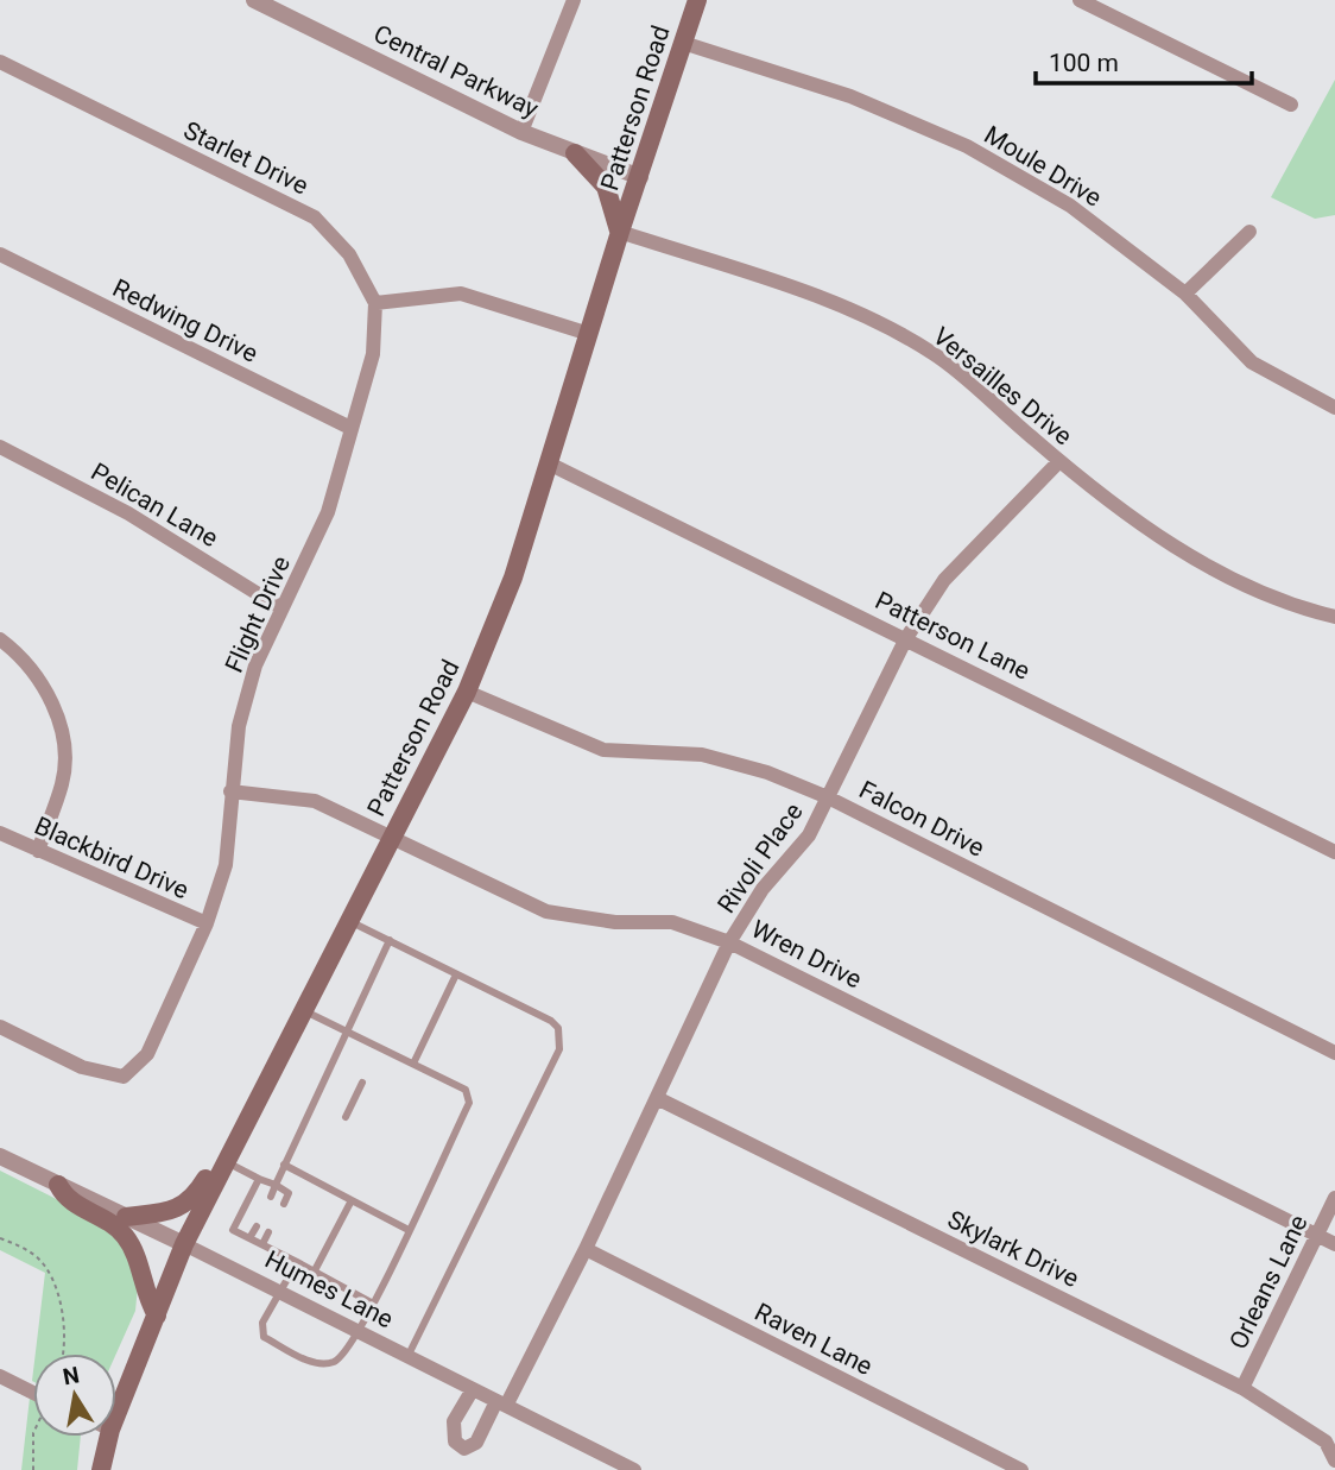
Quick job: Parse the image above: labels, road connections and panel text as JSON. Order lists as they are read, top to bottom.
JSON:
{
  "streets": {
    "main road": ["Patterson Road"],
    "street": [
      "Central Parkway",
      "Starlet Drive",
      "Moule Drive",
      "Redwing Drive",
      "Versailles Drive",
      "Pelican Lane",
      "Flight Drive",
      "Patterson Lane",
      "Falcon Drive",
      "Blackbird Drive",
      "Rivoli Place",
      "Wren Drive",
      "Skylark Drive",
      "Orleans Lane",
      "Humes Lane",
      "Raven Lane"
    ]
  },
  "crossings": [
    ["Central Parkway", "Patterson Road"],
    ["Patterson Road", "Moule Drive"],
    ["Patterson Road", "Versailles Drive"],
    ["Patterson Road", "Patterson Lane"],
    ["Patterson Road", "Falcon Drive"],
    ["Patterson Road", "Wren Drive"],
    ["Patterson Road", "Humes Lane"],
    ["Starlet Drive", "Flight Drive"],
    ["Redwing Drive", "Flight Drive"],
    ["Versailles Drive", "Rivoli Place"],
    ["Pelican Lane", "Flight Drive"],
    ["Flight Drive", "Blackbird Drive"],
    ["Flight Drive", "Wren Drive"],
    ["Patterson Lane", "Rivoli Place"],
    ["Falcon Drive", "Rivoli Place"],
    ["Rivoli Place", "Wren Drive"],
    ["Rivoli Place", "Skylark Drive"],
    ["Rivoli Place", "Humes Lane"],
    ["Rivoli Place", "Raven Lane"],
    ["Wren Drive", "Orleans Lane"],
    ["Skylark Drive", "Orleans Lane"]
  ],
  "scale_bar": "100 m",
  "north": "top"
}
